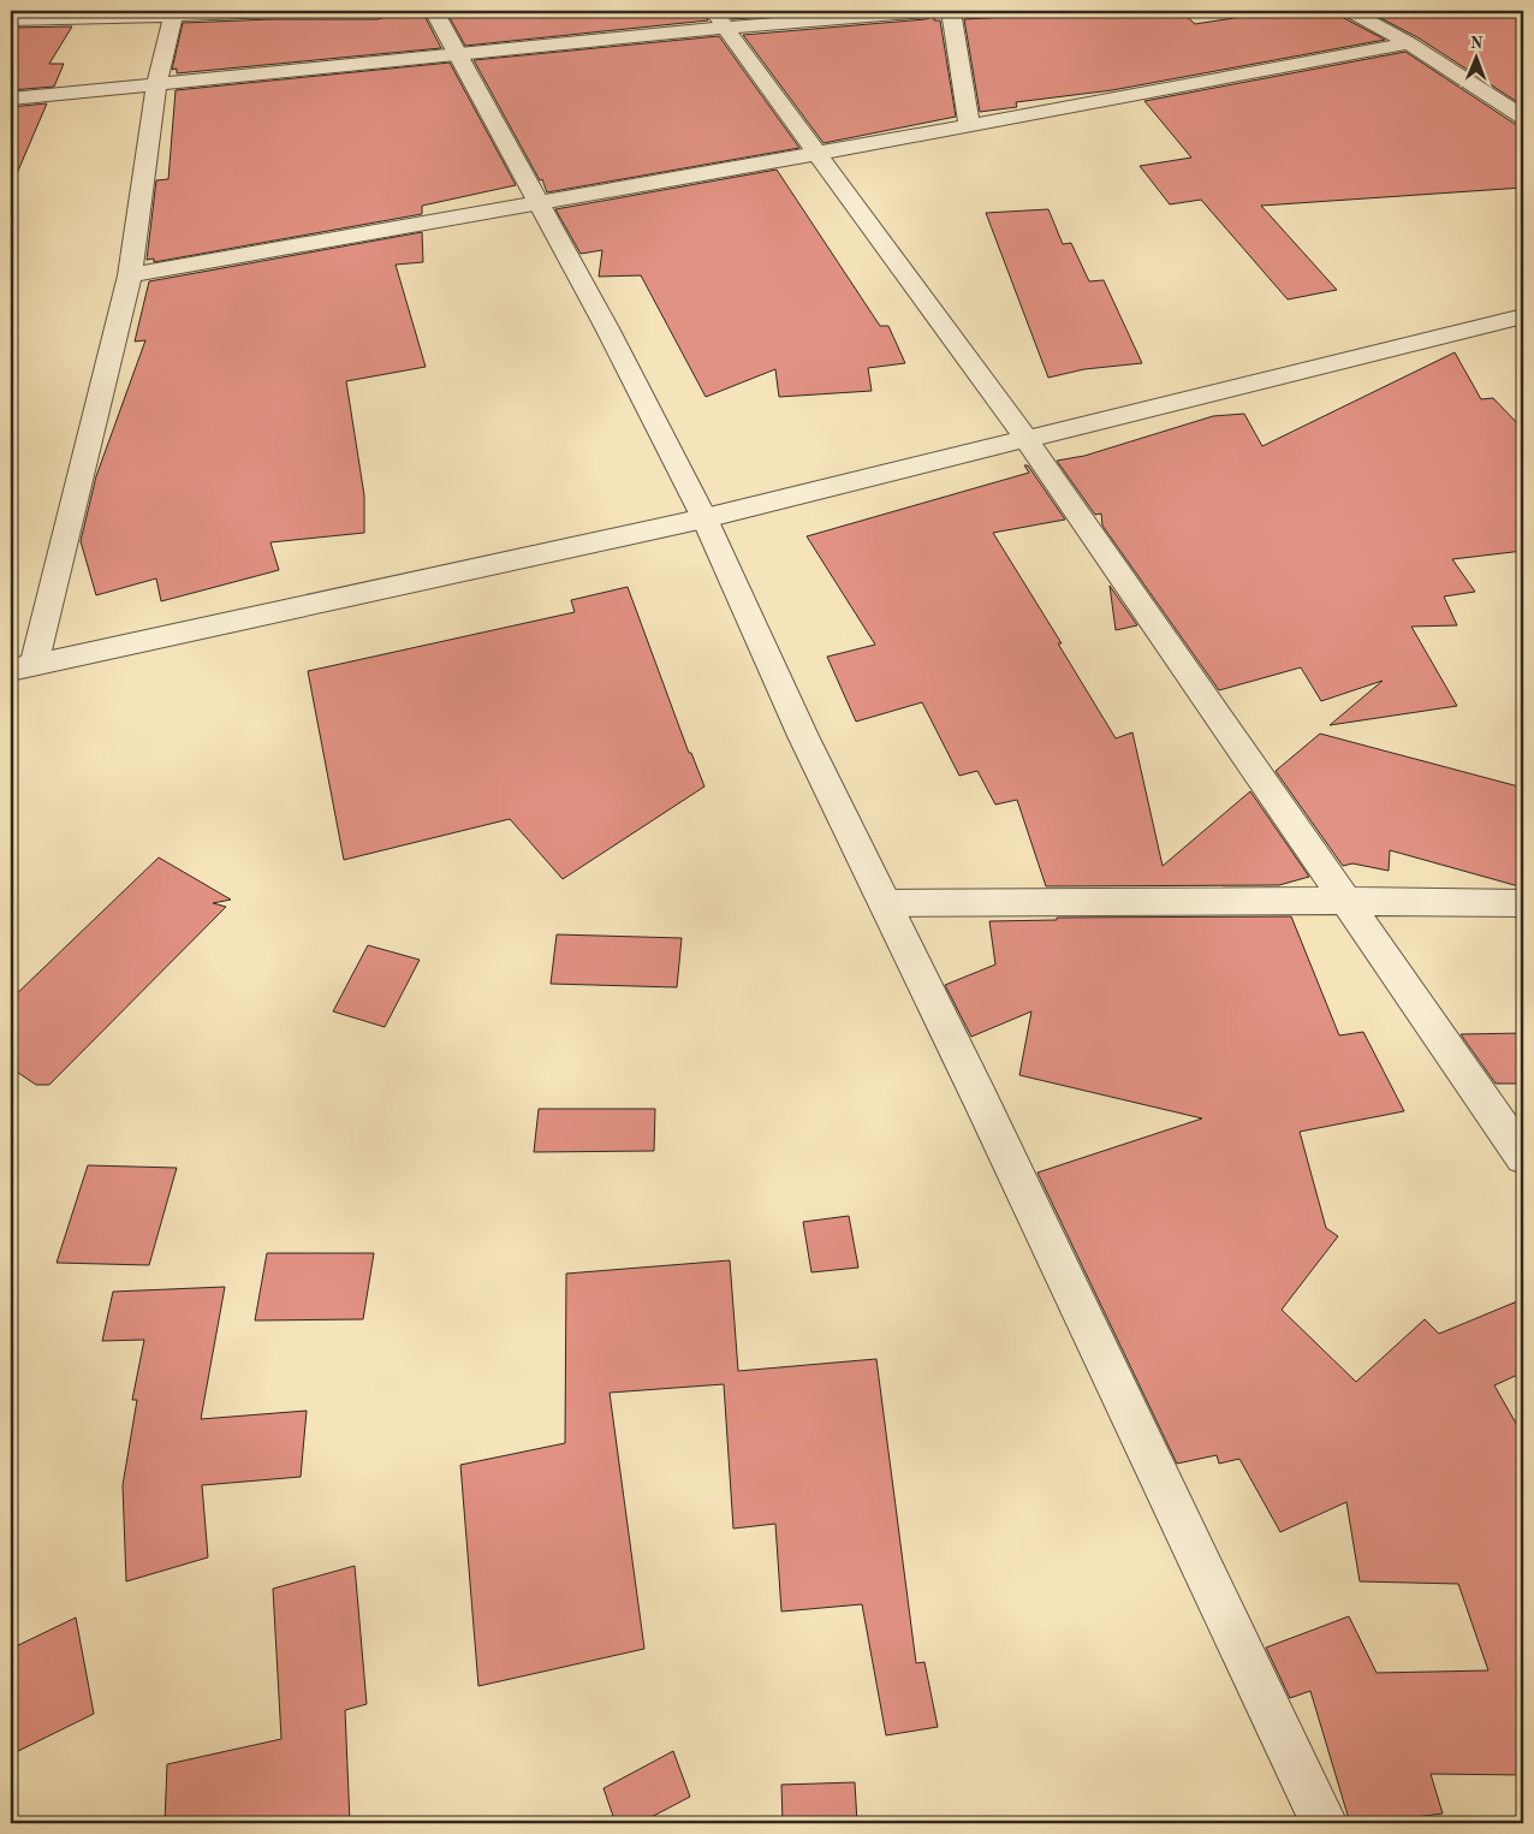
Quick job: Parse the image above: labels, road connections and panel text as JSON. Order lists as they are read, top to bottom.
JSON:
{
  "north": "top"
}
